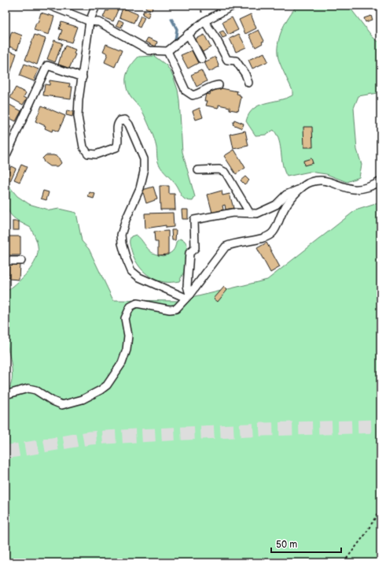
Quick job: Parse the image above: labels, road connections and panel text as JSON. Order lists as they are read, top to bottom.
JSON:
{
  "scale_bar": "50 m"
}
